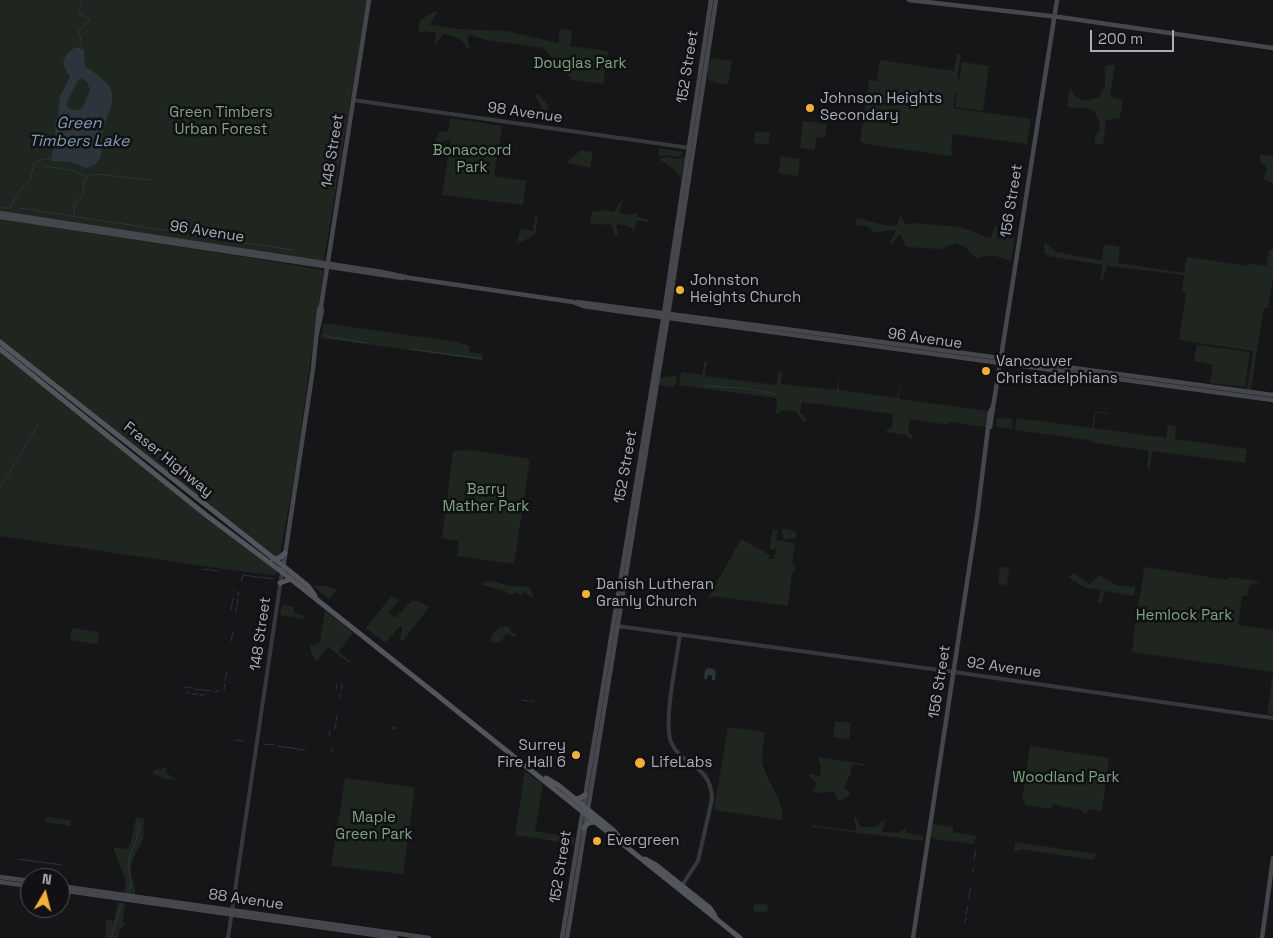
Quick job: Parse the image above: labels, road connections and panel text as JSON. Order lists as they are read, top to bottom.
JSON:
{
  "streets": {
    "main road": [
      "152 Street",
      "148 Street",
      "156 Street",
      "96 Avenue",
      "Fraser Highway",
      "88 Avenue"
    ],
    "street": ["98 Avenue", "92 Avenue"]
  },
  "crossings": [
    ["152 Street", "98 Avenue"],
    ["152 Street", "96 Avenue"],
    ["152 Street", "Fraser Highway"],
    ["152 Street", "92 Avenue"],
    ["98 Avenue", "148 Street"],
    ["148 Street", "96 Avenue"],
    ["148 Street", "Fraser Highway"],
    ["148 Street", "88 Avenue"],
    ["156 Street", "96 Avenue"],
    ["156 Street", "92 Avenue"]
  ],
  "water": ["Green Timbers Lake"],
  "parks": [
    "Douglas Park",
    "Green Timbers Urban Forest",
    "Bonaccord Park",
    "Barry Mather Park",
    "Hemlock Park",
    "Woodland Park",
    "Maple Green Park"
  ],
  "places": [
    "Johnson Heights Secondary",
    "Johnston Heights Church",
    "Vancouver Christadelphians",
    "Danish Lutheran Granly Church",
    "Surrey Fire Hall 6",
    "LifeLabs",
    "Evergreen"
  ],
  "scale_bar": "200 m",
  "north": "top"
}
